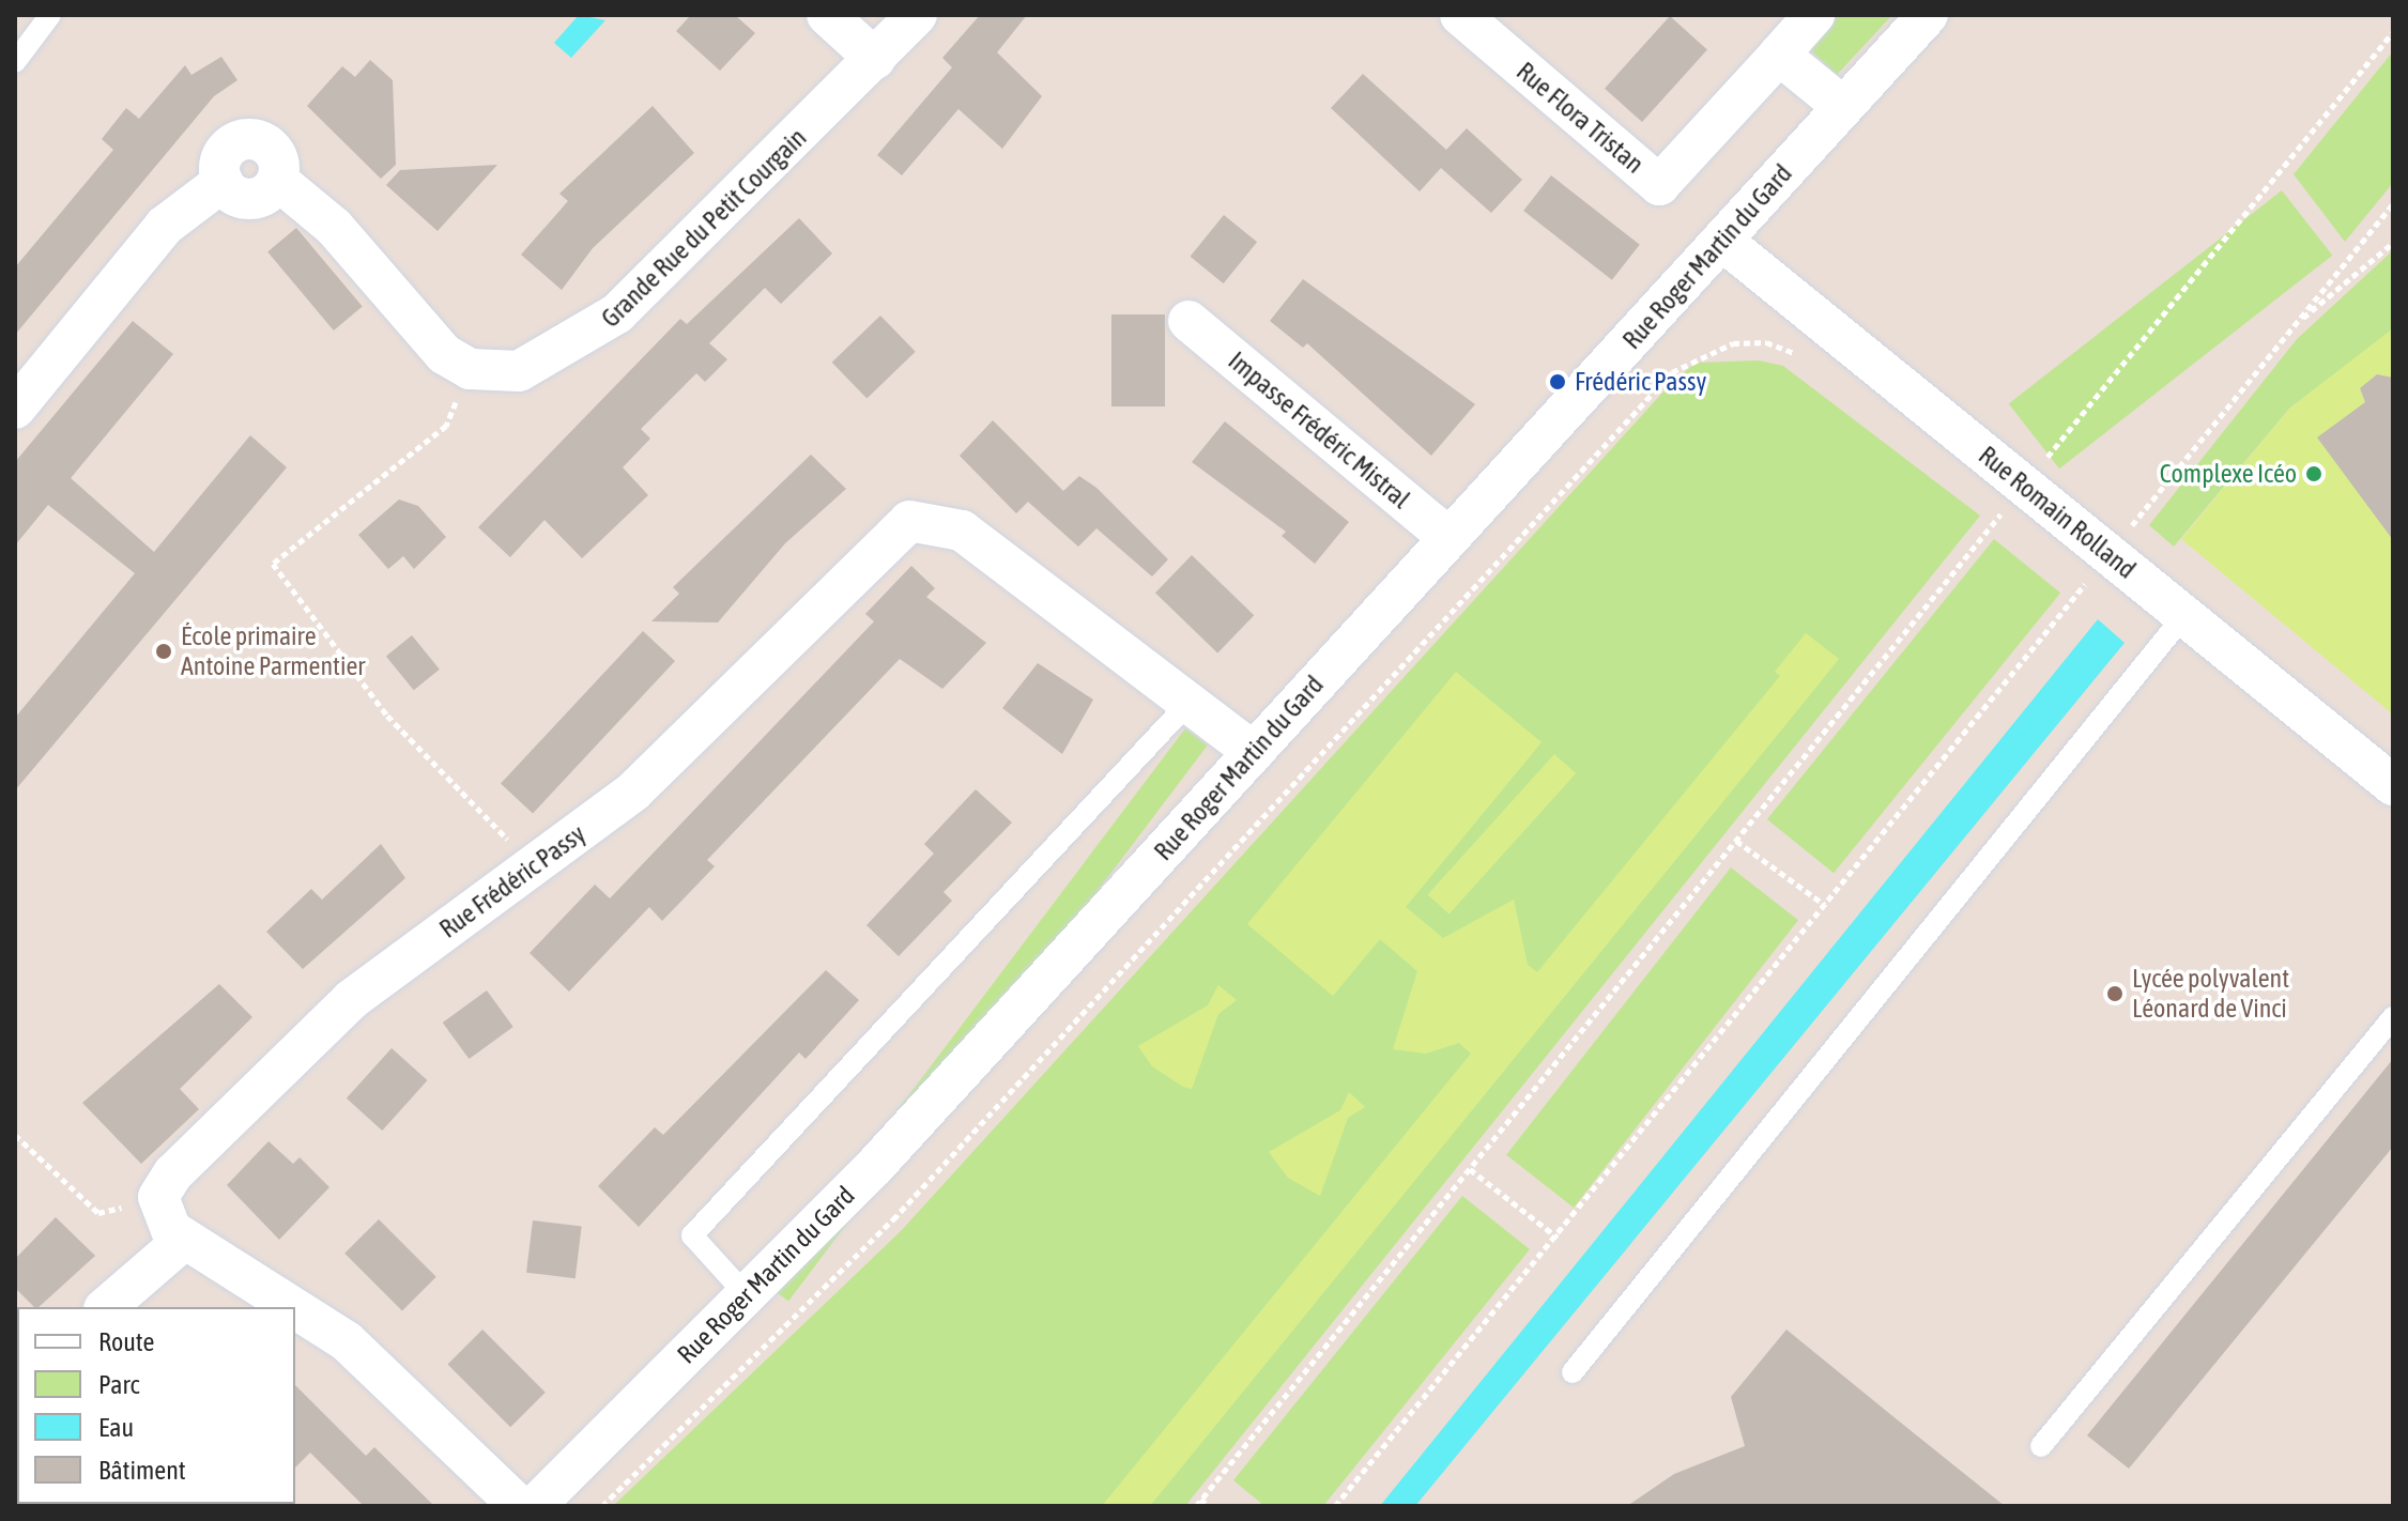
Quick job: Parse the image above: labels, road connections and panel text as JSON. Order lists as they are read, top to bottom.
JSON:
{
  "streets": {
    "street": [
      "Rue Flora Tristan",
      "Grande Rue du Petit Courgain",
      "Rue Roger Martin du Gard",
      "Impasse Frédéric Mistral",
      "Rue Romain Rolland",
      "Rue Frédéric Passy"
    ]
  },
  "crossings": [
    ["Rue Roger Martin du Gard", "Impasse Frédéric Mistral"],
    ["Rue Roger Martin du Gard", "Rue Romain Rolland"],
    ["Rue Roger Martin du Gard", "Rue Frédéric Passy"]
  ],
  "places": [
    "Frédéric Passy",
    "Complexe Icéo",
    "École primaire Antoine Parmentier",
    "Lycée polyvalent Léonard de Vinci"
  ],
  "legend": [
    "Route",
    "Parc",
    "Eau",
    "Bâtiment"
  ]
}
